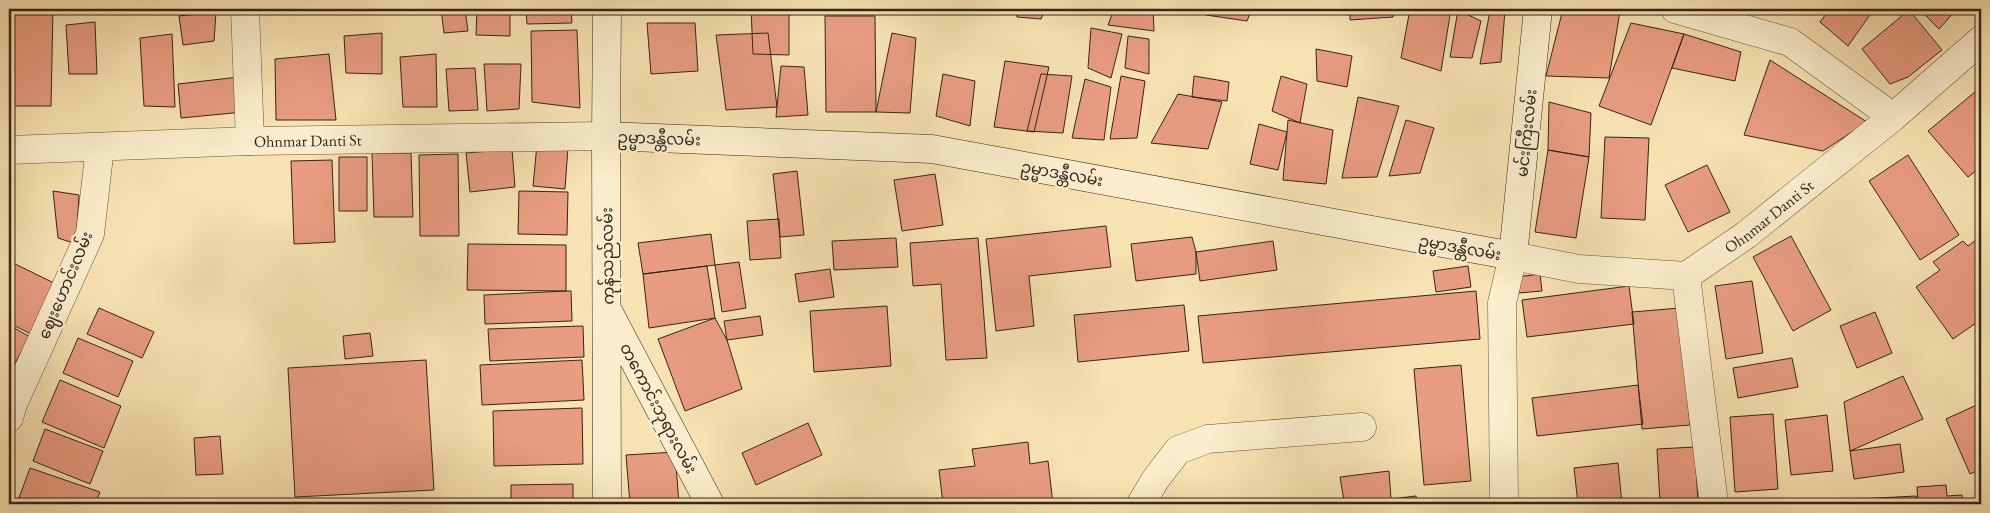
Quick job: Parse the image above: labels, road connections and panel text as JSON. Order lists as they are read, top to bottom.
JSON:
{
  "streets": {
    "street": [
      "မင်းကြီးလမ်း",
      "ဥမ္မာဒန္တီလမ်း",
      "Ohnmar Danti St",
      "ကုန်သည်လမ်း",
      "ဈေးဟောင်းလမ်း",
      "တကောင်းဘုရားလမ်း"
    ]
  },
  "crossings": [
    ["မင်းကြီးလမ်း", "ဥမ္မာဒန္တီလမ်း"],
    ["ဥမ္မာဒန္တီလမ်း", "Ohnmar Danti St"],
    ["ဥမ္မာဒန္တီလမ်း", "ကုန်သည်လမ်း"],
    ["Ohnmar Danti St", "ကုန်သည်လမ်း"],
    ["Ohnmar Danti St", "ဈေးဟောင်းလမ်း"],
    ["ကုန်သည်လမ်း", "တကောင်းဘုရားလမ်း"]
  ]
}
